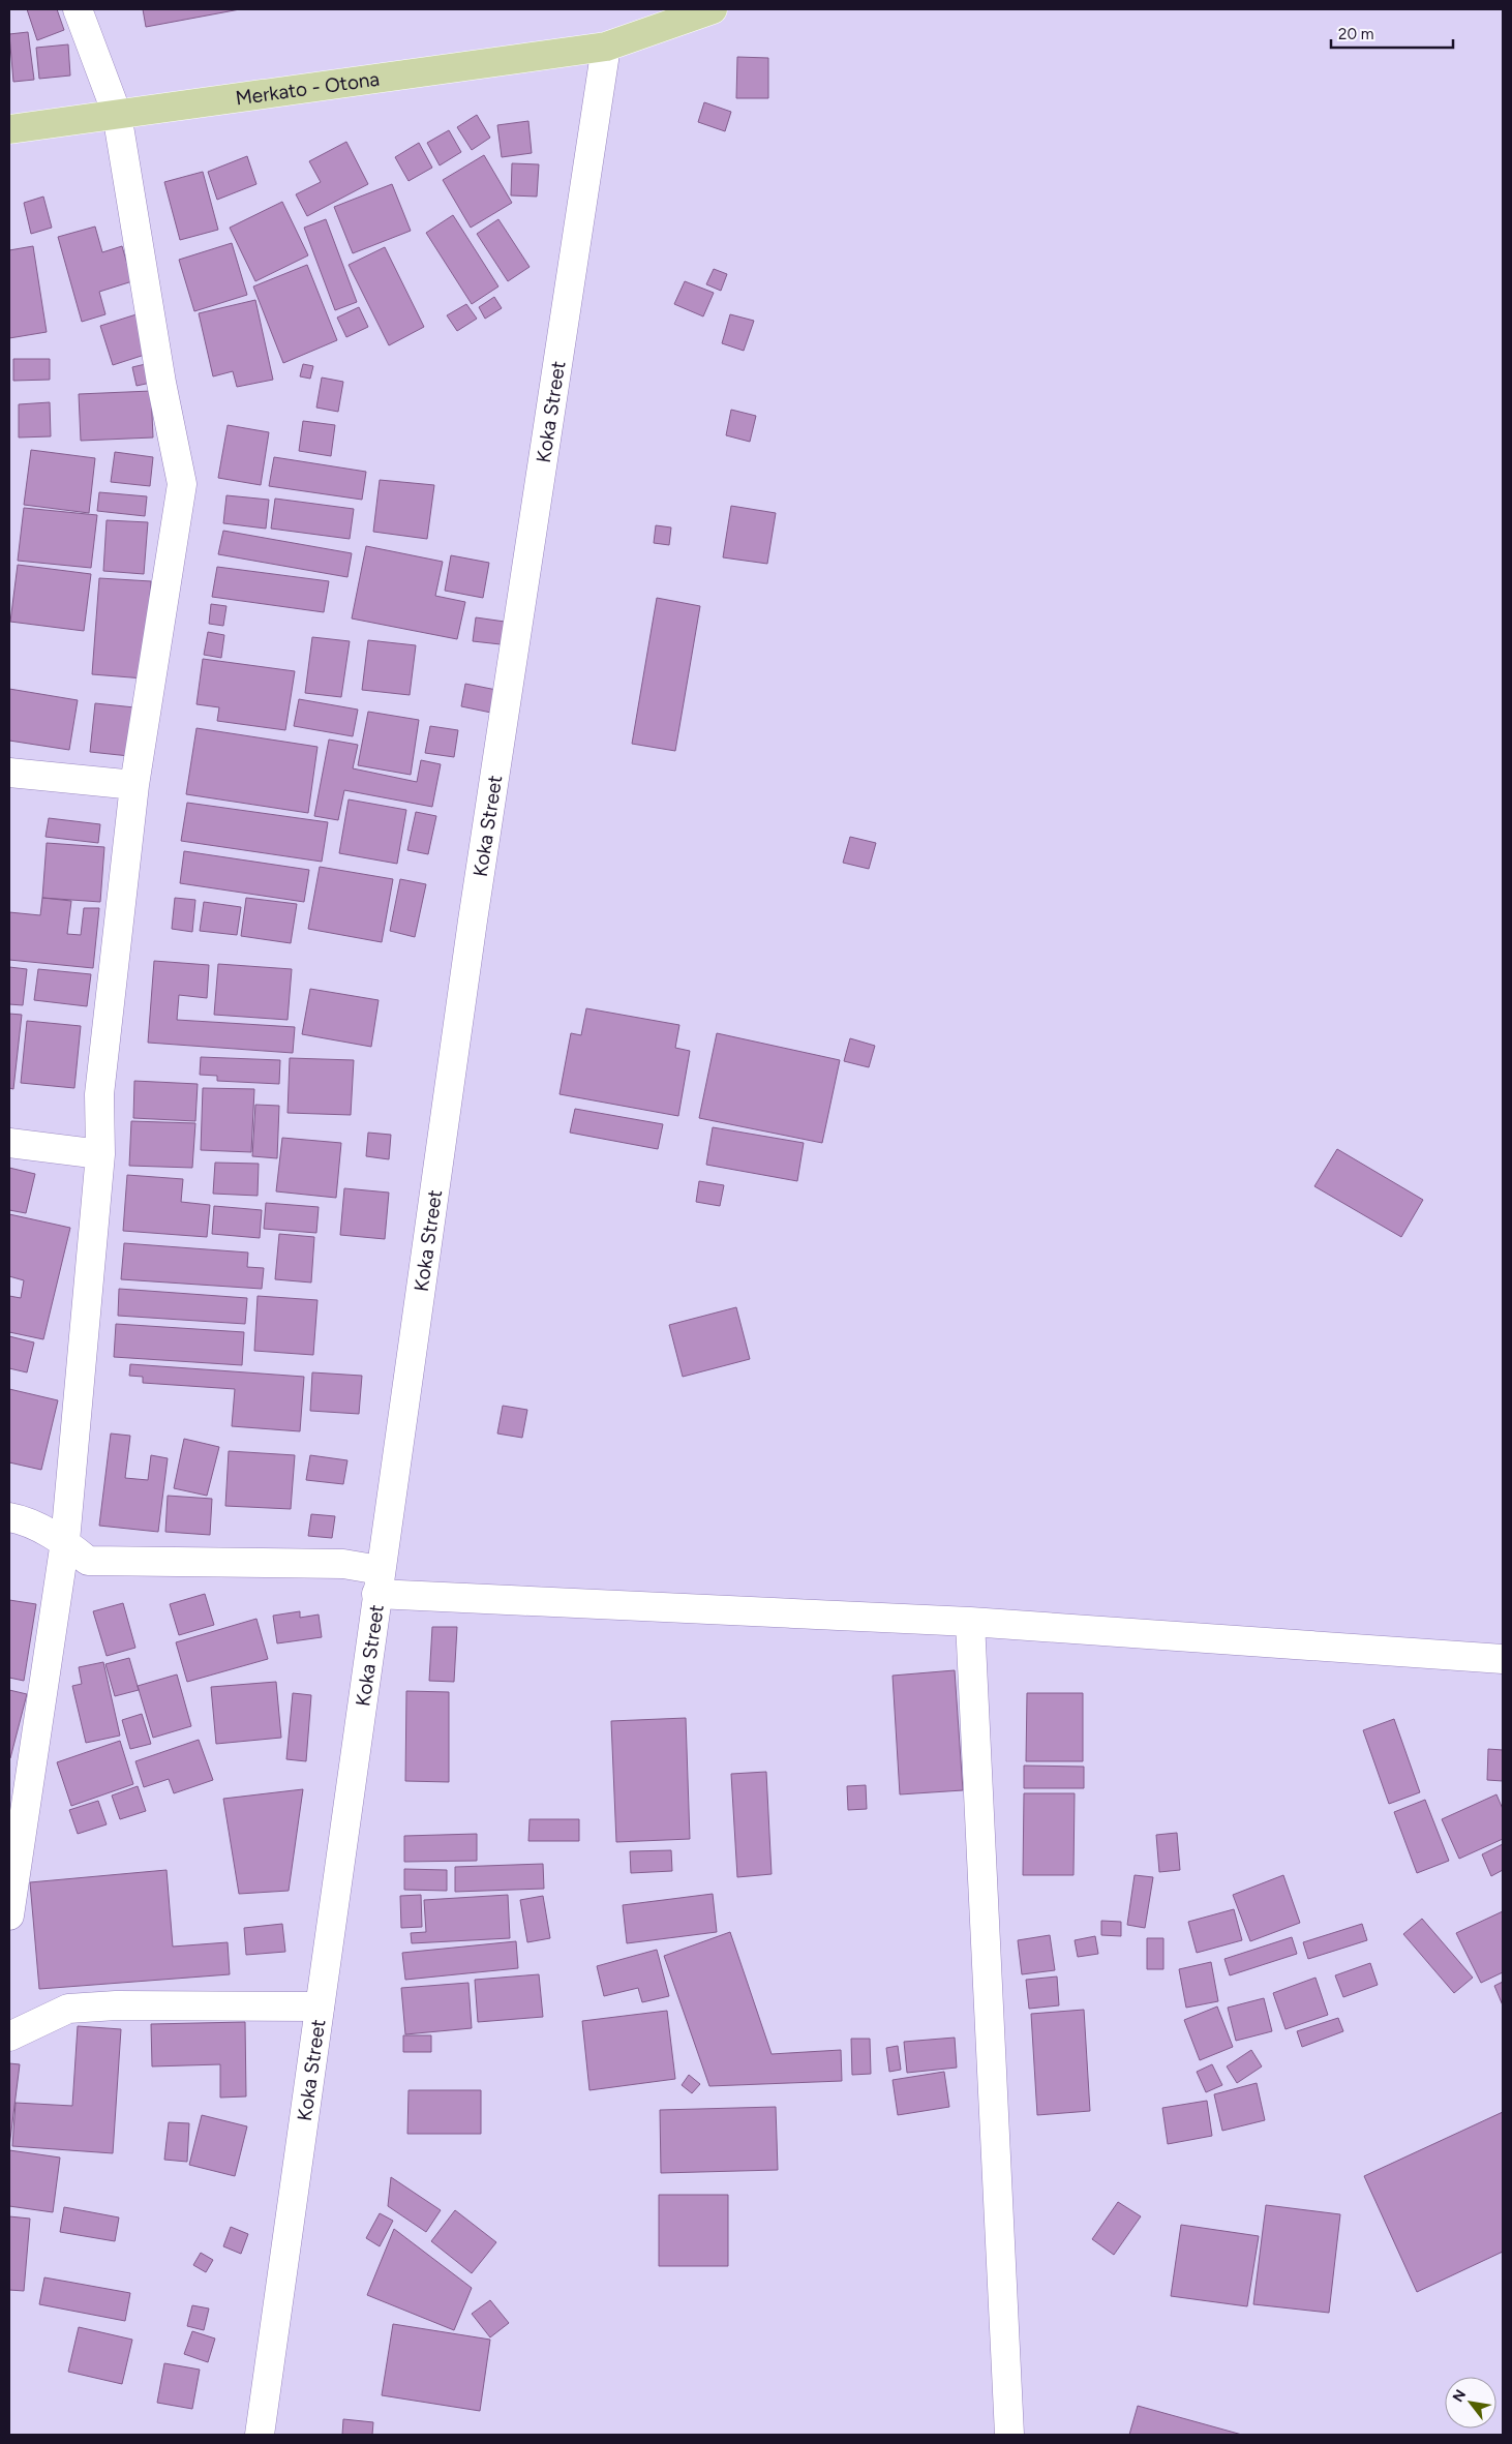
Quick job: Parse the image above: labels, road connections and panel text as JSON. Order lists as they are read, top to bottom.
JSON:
{
  "streets": {
    "main road": ["Merkato - Otona"],
    "street": ["Koka Street"]
  },
  "crossings": [
    ["Merkato - Otona", "Koka Street"]
  ],
  "scale_bar": "20 m",
  "north": "top left"
}
